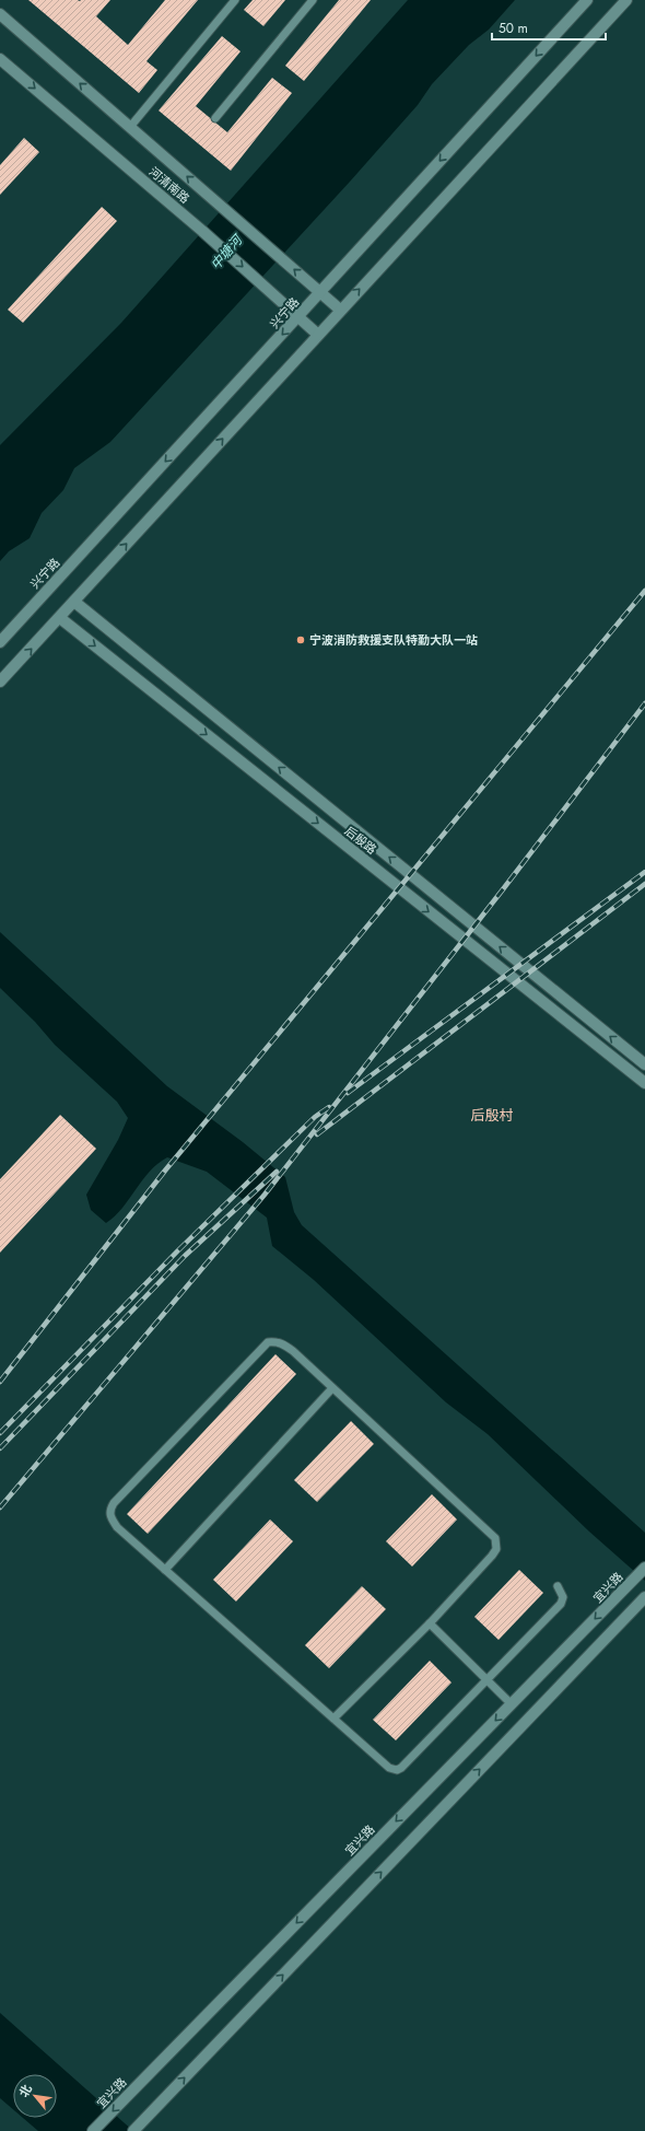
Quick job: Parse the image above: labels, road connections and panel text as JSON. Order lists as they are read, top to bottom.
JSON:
{
  "streets": {
    "main road": [
      "河清南路",
      "兴宁路",
      "后殷路",
      "宜兴路"
    ]
  },
  "crossings": [
    ["河清南路", "兴宁路"]
  ],
  "districts": ["后殷村"],
  "water": ["中塘河"],
  "places": ["宁波消防救援支队特勤大队一站"],
  "scale_bar": "50 m",
  "north": "top left"
}
